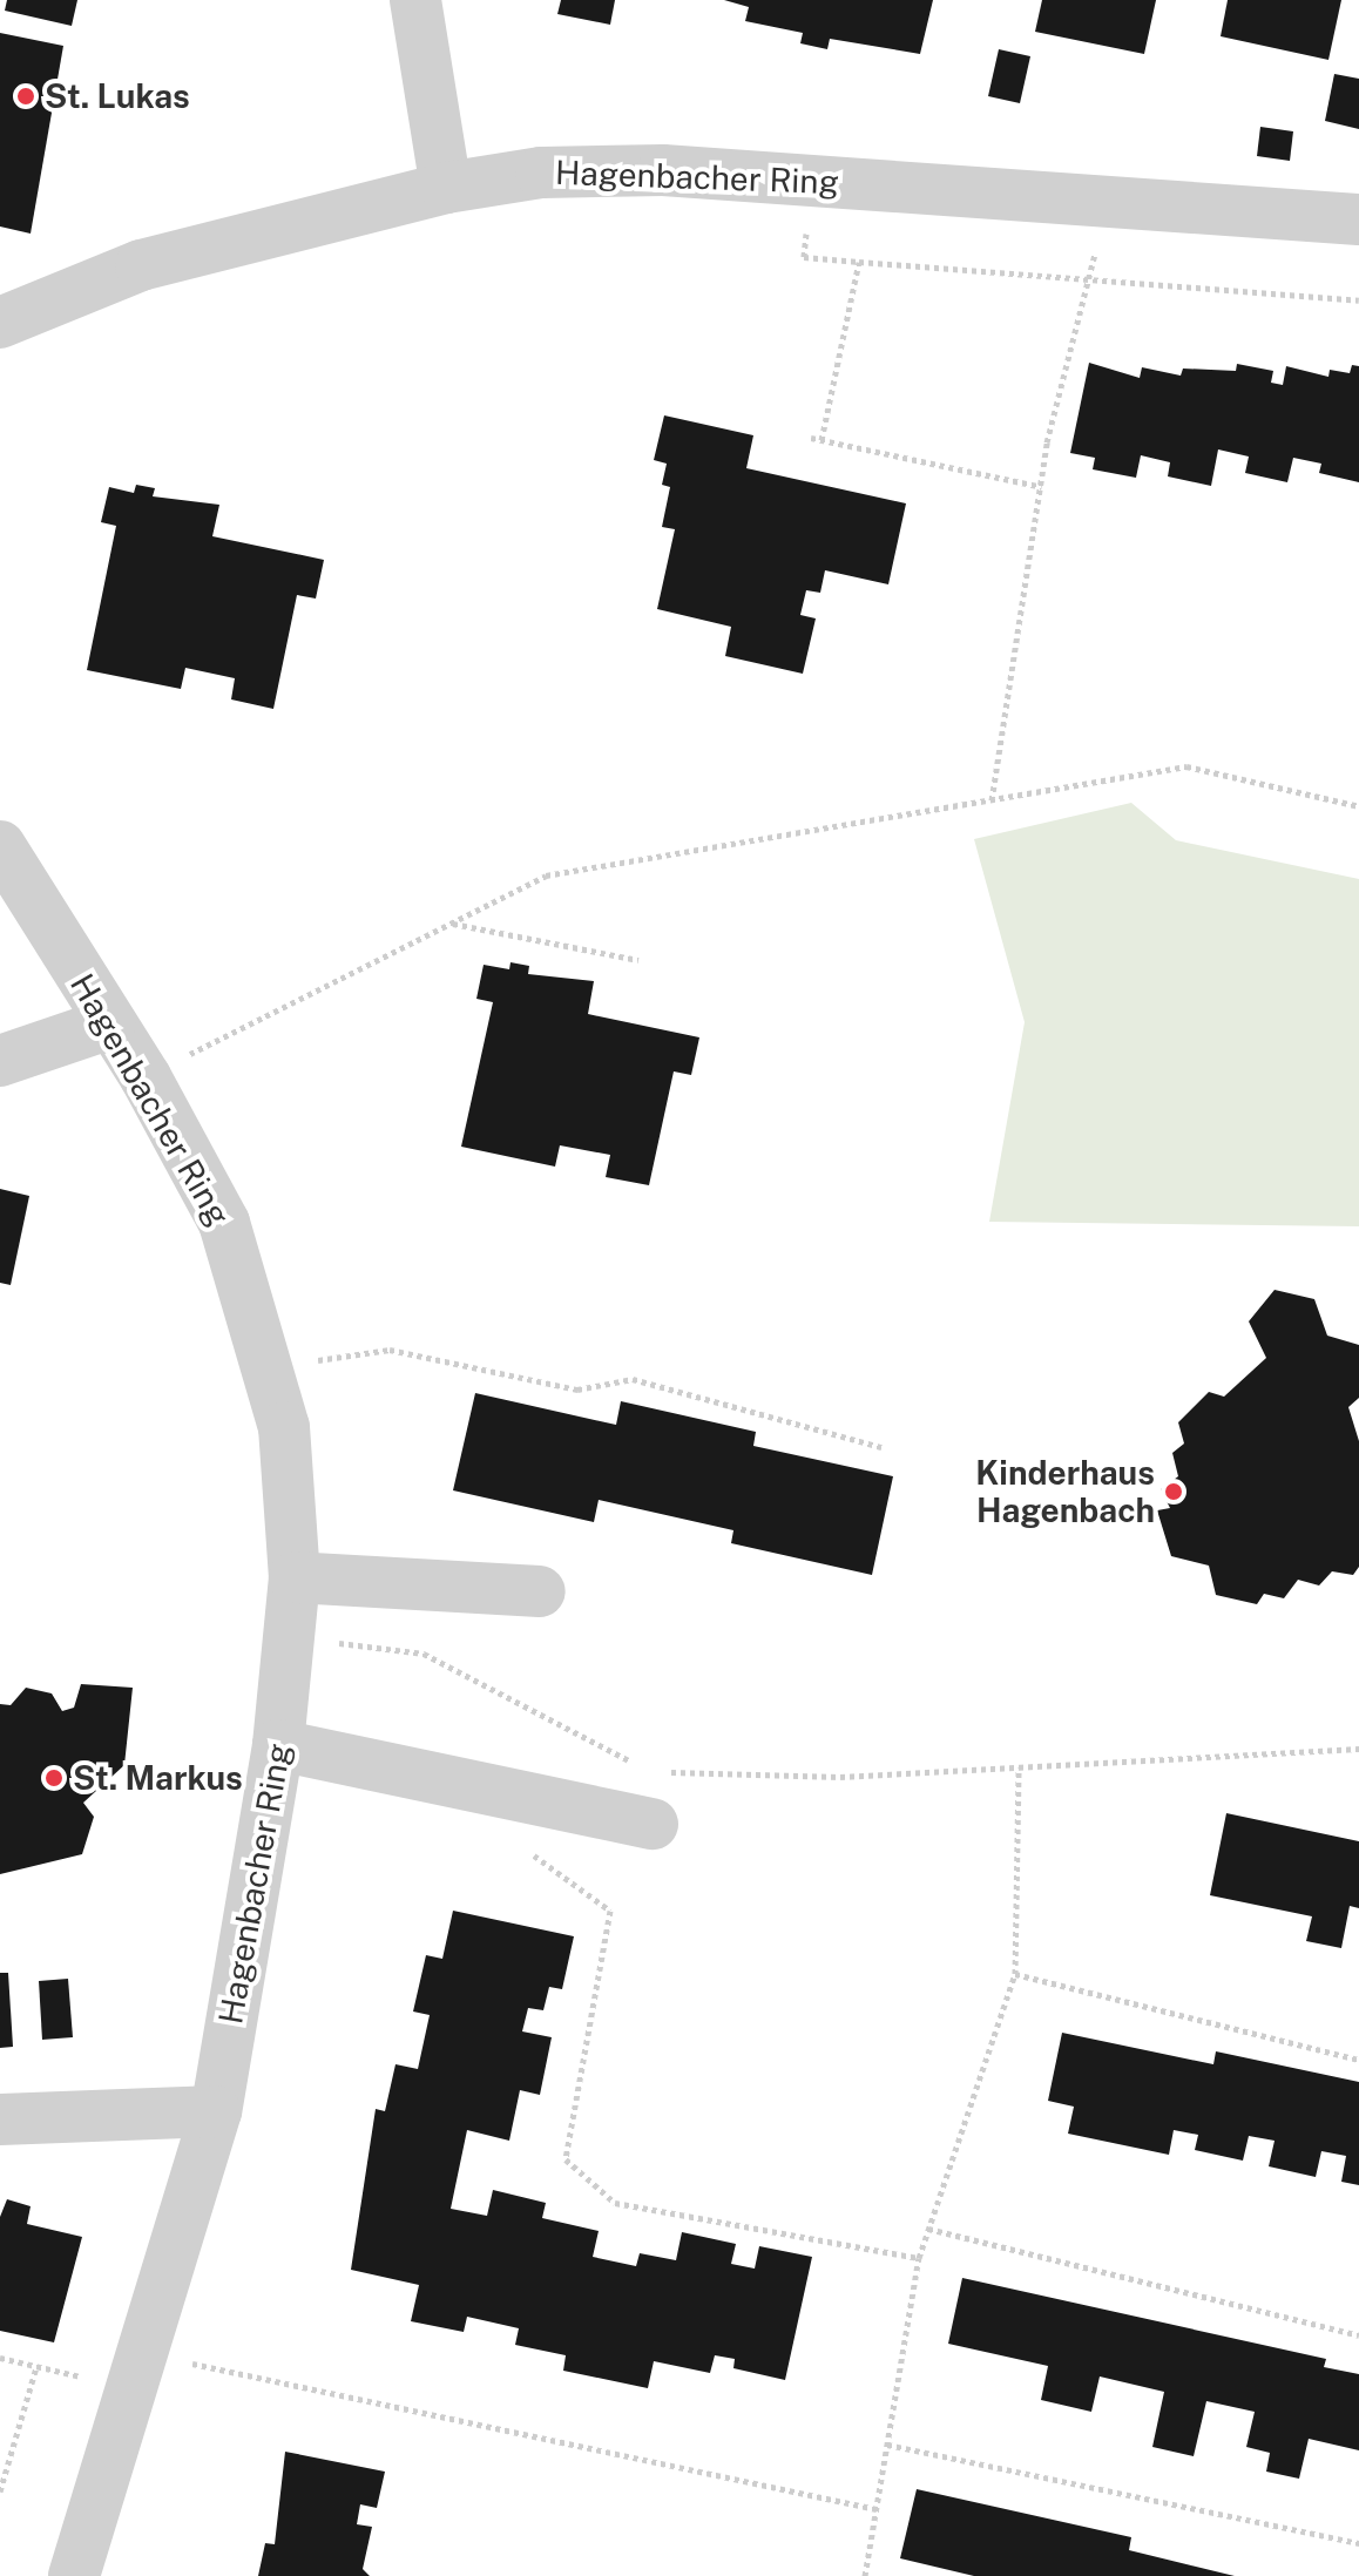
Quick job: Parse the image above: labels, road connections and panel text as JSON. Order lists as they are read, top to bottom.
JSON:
{
  "streets": {
    "street": ["Hagenbacher Ring"]
  },
  "places": ["St. Lukas", "Kinderhaus Hagenbach", "St. Markus"]
}
